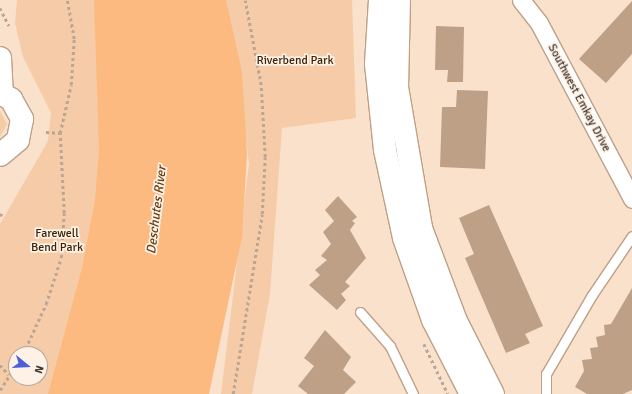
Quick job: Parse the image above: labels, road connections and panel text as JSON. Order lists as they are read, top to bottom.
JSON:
{
  "streets": {
    "street": ["Southwest Emkay Drive"]
  },
  "water": ["Deschutes River"],
  "parks": ["Riverbend Park", "Farewell Bend Park"],
  "north": "right"
}
